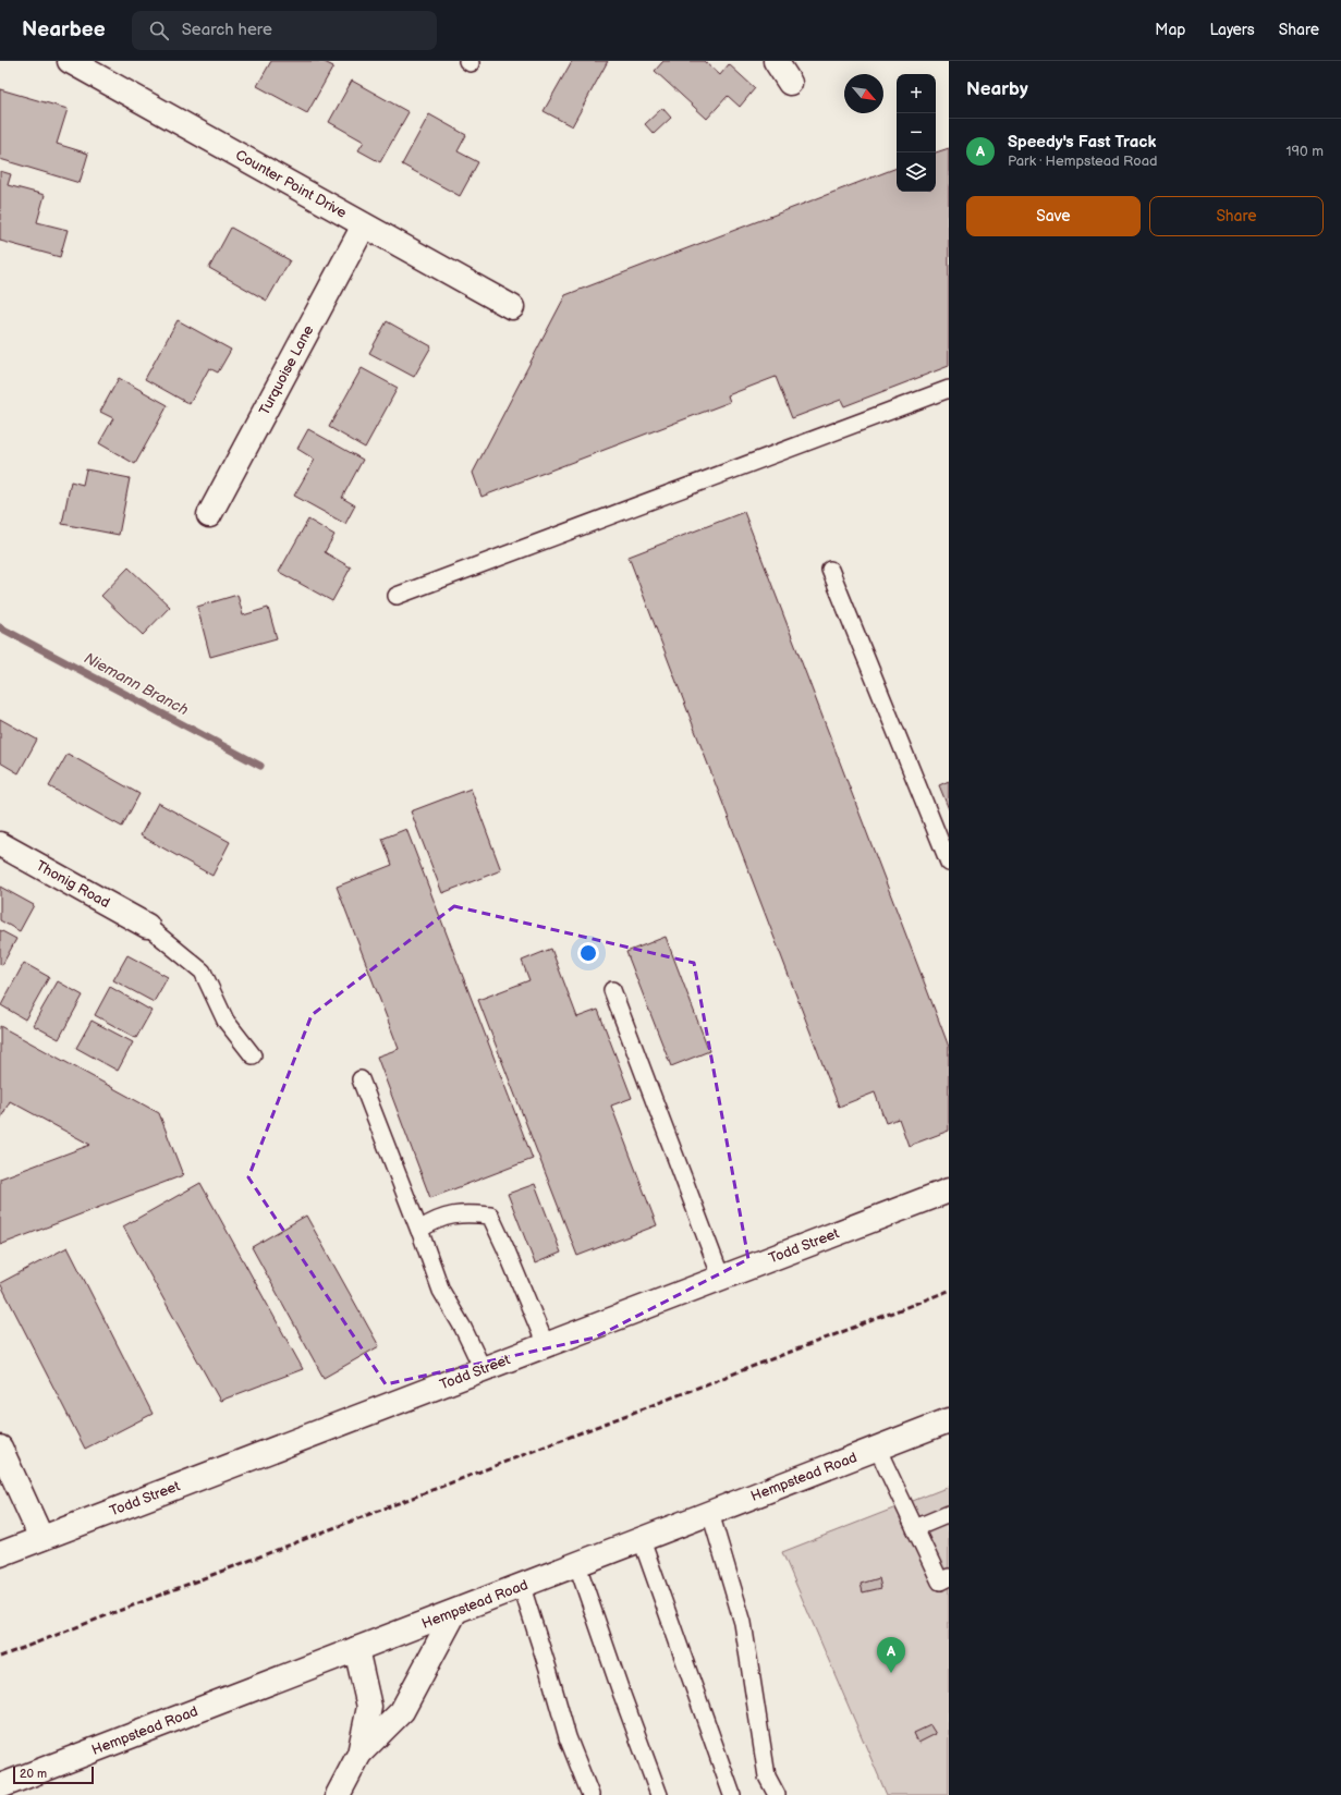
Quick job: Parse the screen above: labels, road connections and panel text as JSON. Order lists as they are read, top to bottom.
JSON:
{
  "streets": {
    "street": [
      "Counter Point Drive",
      "Turquoise Lane",
      "Thonig Road",
      "Todd Street",
      "Hempstead Road"
    ]
  },
  "crossings": [
    ["Counter Point Drive", "Turquoise Lane"]
  ],
  "water": ["Niemann Branch"],
  "scale_bar": "20 m",
  "north": "bottom right",
  "page": {
    "header": "Nearbee",
    "search": "Search here",
    "nav": ["Map", "Layers", "Share"],
    "heading": "Nearby",
    "map_buttons": ["+", "−"],
    "list": [
      {
        "mark": "A",
        "name": "Speedy's Fast Track",
        "note": "Park · Hempstead Road",
        "value": "190 m"
      }
    ],
    "buttons": ["Save", "Share"],
    "pins": "A",
    "scale": "20 m"
  }
}
